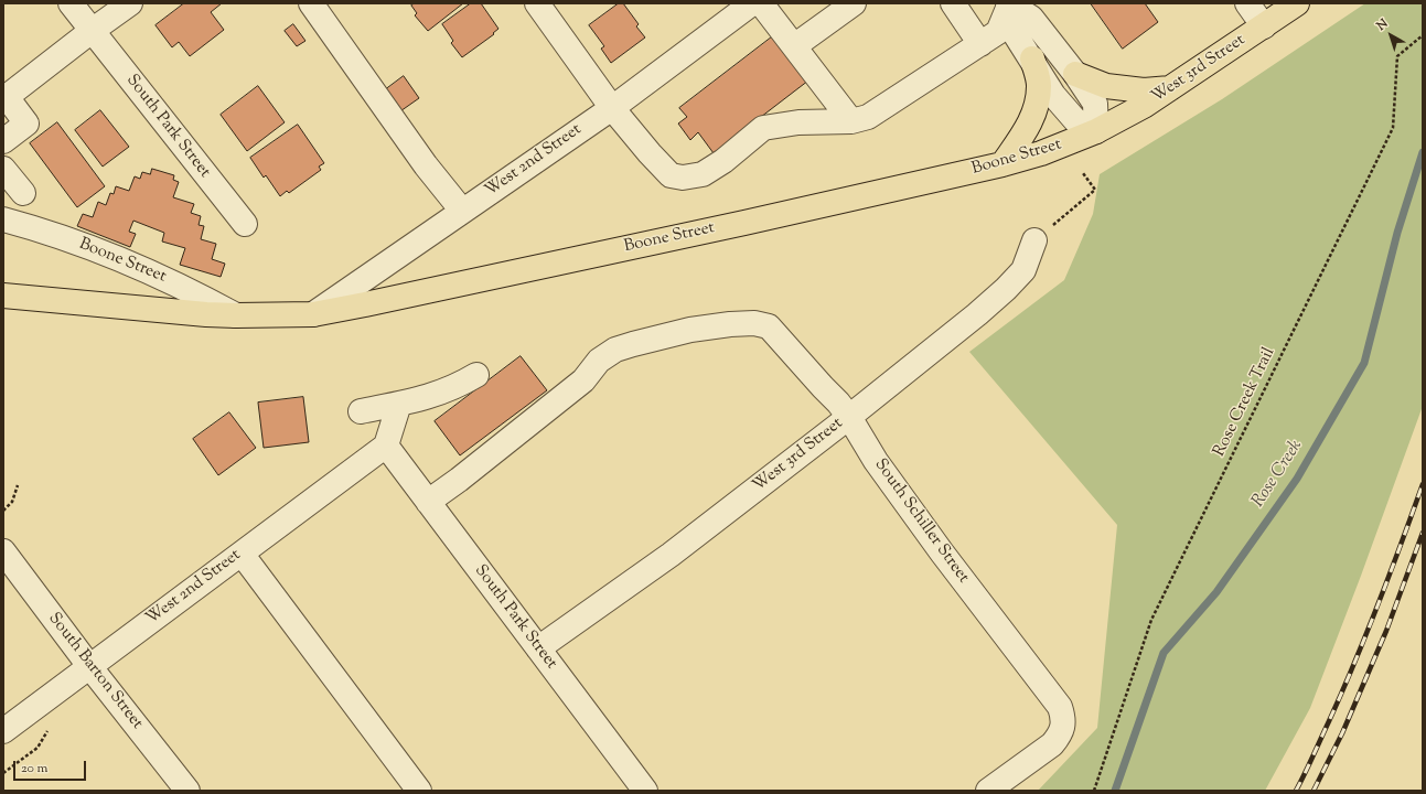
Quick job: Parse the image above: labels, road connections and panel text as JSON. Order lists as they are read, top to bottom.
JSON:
{
  "streets": {
    "main road": ["West 3rd Street", "Boone Street"],
    "street": [
      "South Park Street",
      "West 2nd Street",
      "South Schiller Street",
      "South Barton Street"
    ],
    "path": ["Rose Creek Trail"]
  },
  "crossings": [
    ["West 3rd Street", "South Park Street"],
    ["West 3rd Street", "Boone Street"],
    ["West 3rd Street", "South Schiller Street"],
    ["South Park Street", "West 2nd Street"],
    ["South Park Street", "South Schiller Street"],
    ["Boone Street", "West 2nd Street"],
    ["West 2nd Street", "South Barton Street"]
  ],
  "water": ["Rose Creek"],
  "scale_bar": "20 m",
  "north": "top left"
}
